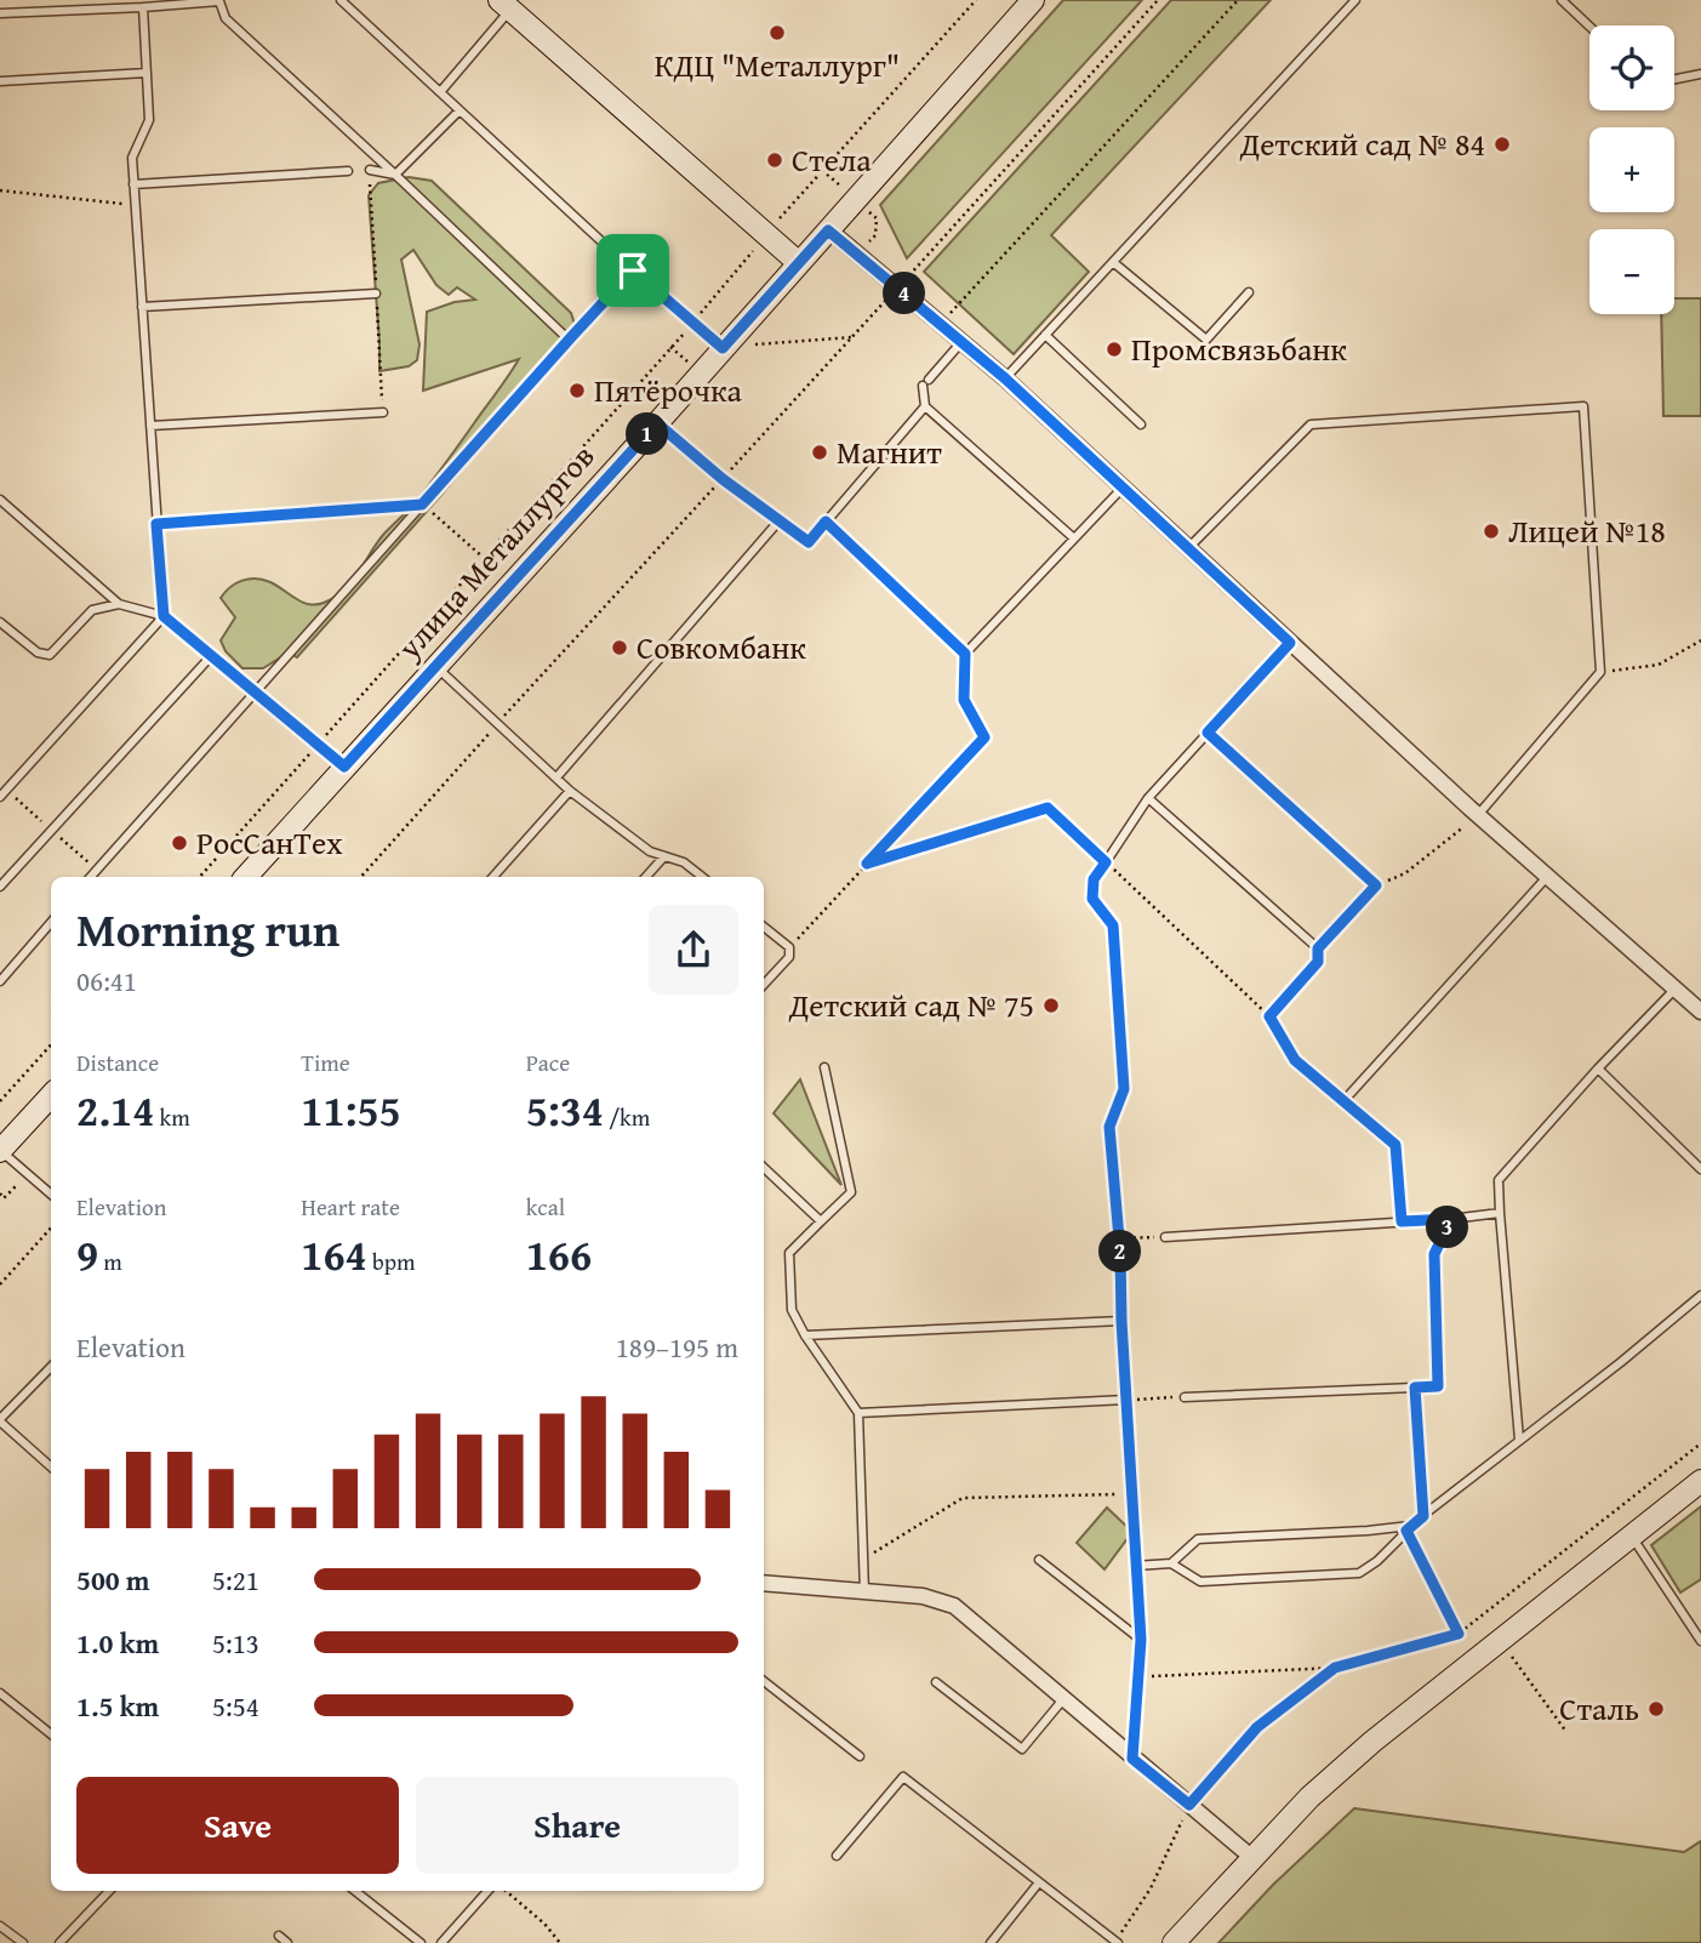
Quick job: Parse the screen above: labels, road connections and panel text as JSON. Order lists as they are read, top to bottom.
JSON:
{
  "streets": {
    "main road": ["улица Металлургов"]
  },
  "places": [
    "КДЦ \"Металлург\"",
    "Детский сад № 84",
    "Стела",
    "Промсвязьбанк",
    "Пятёрочка",
    "Магнит",
    "Лицей №18",
    "Совкомбанк",
    "РосСанТех",
    "Детский сад № 75",
    "Сталь"
  ],
  "page": {
    "map_buttons": ["+", "−"],
    "pins": [
      "4",
      "1",
      "3",
      "2"
    ],
    "heading": ["Morning run", "06:41"],
    "stats": [
      ["Distance", "2.14 km"],
      ["Time", "11:55"],
      ["Pace", "5:34 /km"],
      ["Elevation", "9 m"],
      ["Heart rate", "164 bpm"],
      ["kcal", "166"]
    ],
    "chart": ["Elevation", "189–195 m"],
    "list": [
      {
        "name": "500 m",
        "note": "5:21"
      },
      {
        "name": "1.0 km",
        "note": "5:13"
      },
      {
        "name": "1.5 km",
        "note": "5:54"
      }
    ],
    "buttons": ["Save", "Share"]
  }
}
